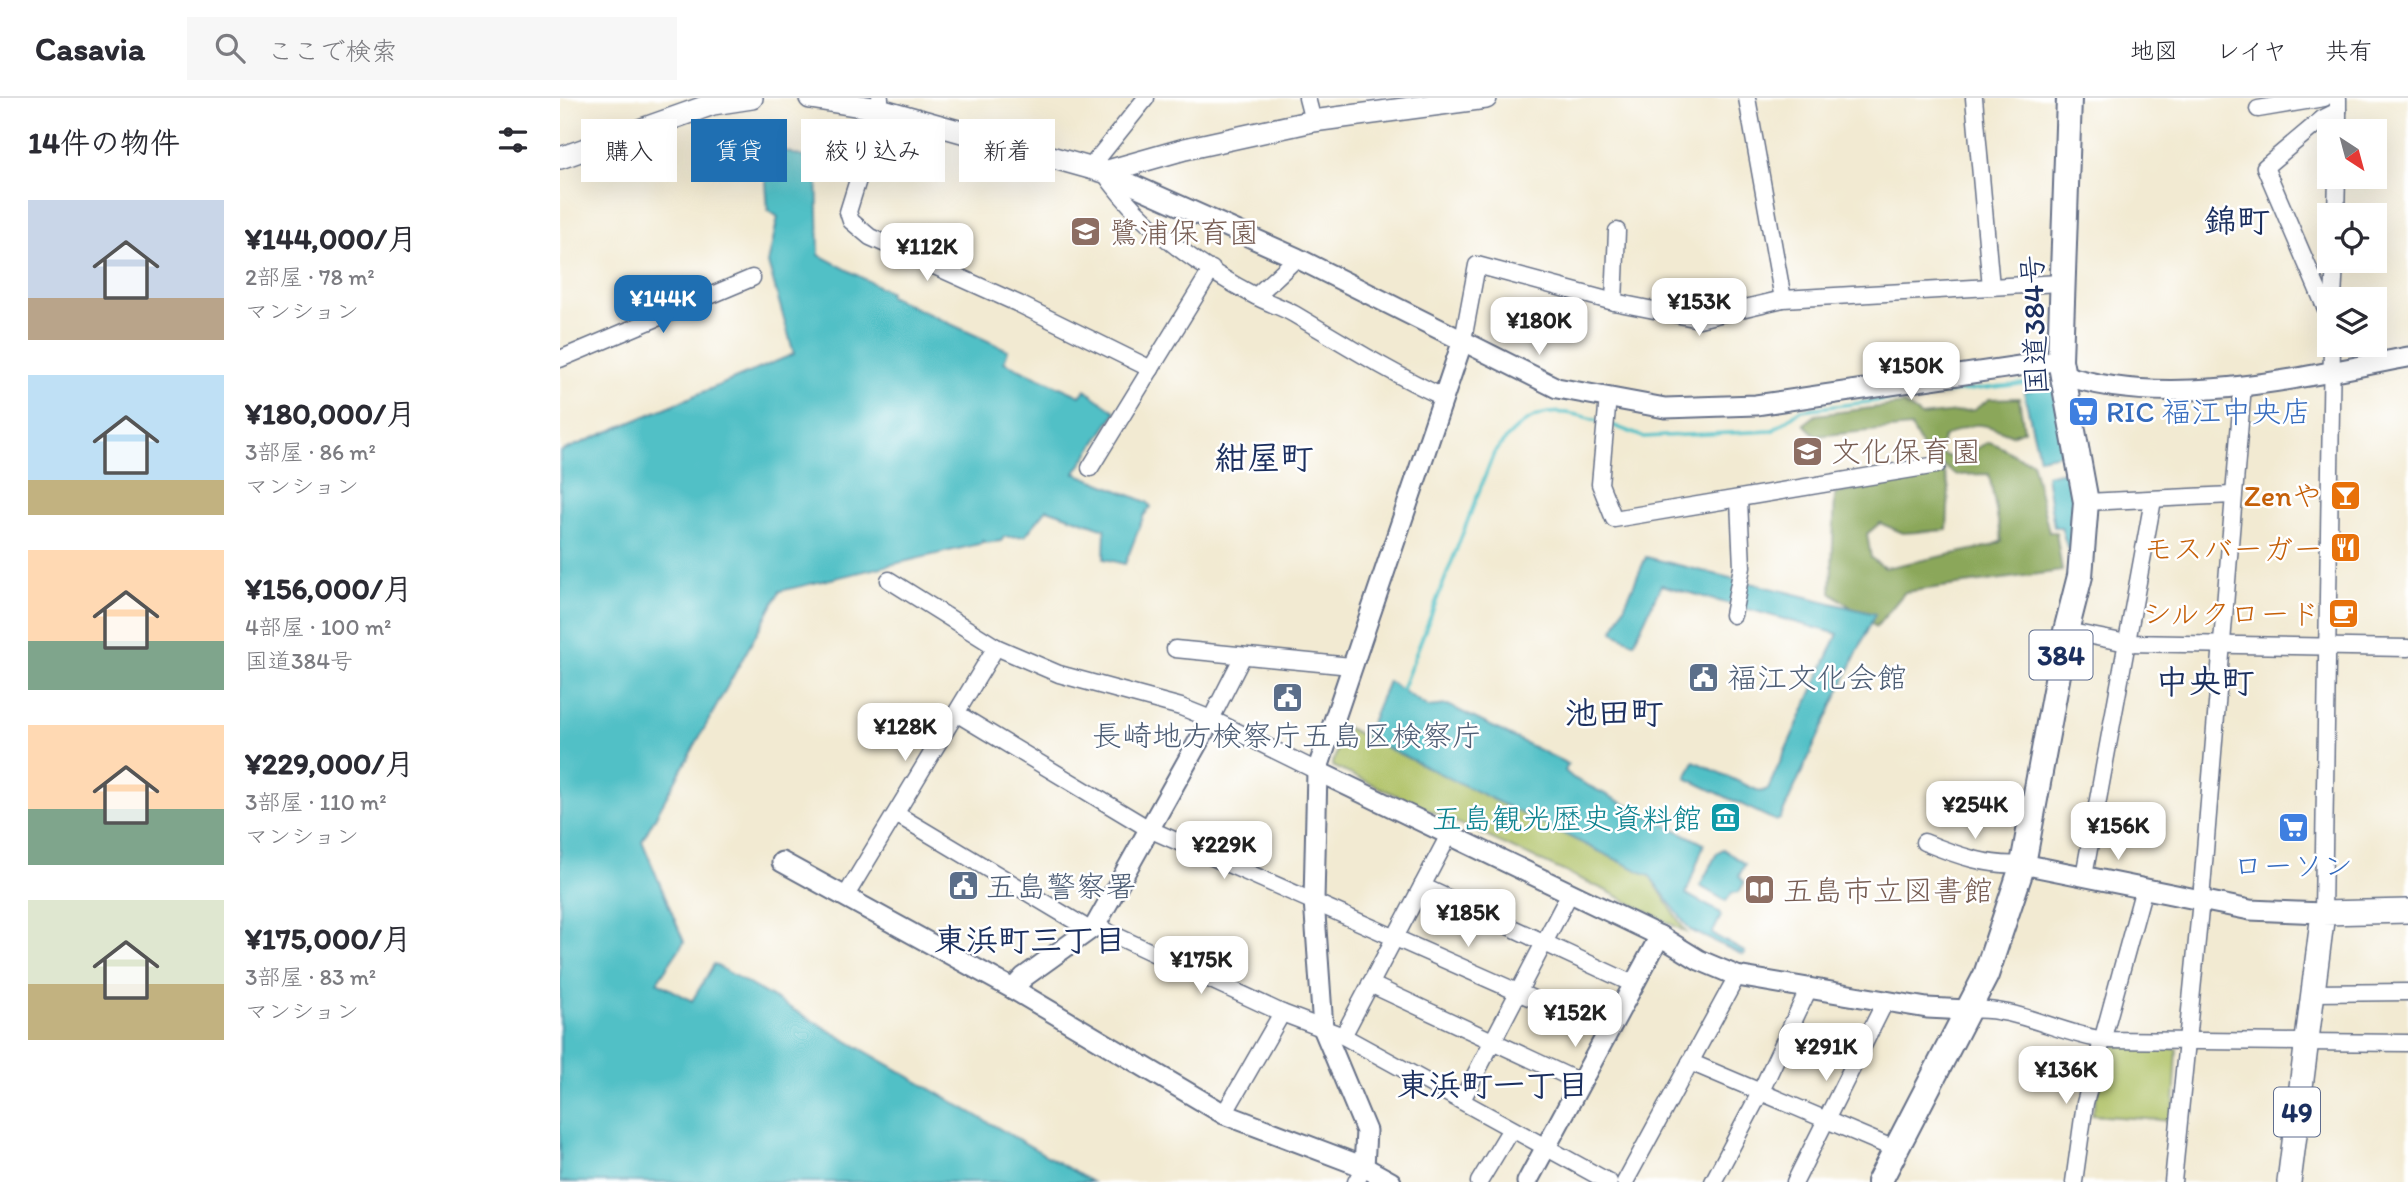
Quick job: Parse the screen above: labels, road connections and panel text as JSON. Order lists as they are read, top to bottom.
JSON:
{
  "streets": {
    "highway": ["国道384号", "384"],
    "main road": ["49"]
  },
  "districts": [
    "錦町",
    "紺屋町",
    "中央町",
    "池田町",
    "東浜町三丁目",
    "東浜町一丁目"
  ],
  "places": {
    "school or university": ["鷺浦保育園", "文化保育園"],
    "supermarket": ["RIC 福江中央店", "ローソン"],
    "bar": ["Zenや"],
    "restaurant": ["モスバーガー"],
    "cafe": ["シルクロード"],
    "public building": ["福江文化会館", "長崎地方検察庁五島区検察庁", "五島警察署"],
    "museum": ["五島観光歴史資料館"],
    "library": ["五島市立図書館"]
  },
  "north": "bottom right",
  "page": {
    "header": "Casavia",
    "search": "ここで検索",
    "nav": ["地図", "レイヤ", "共有"],
    "heading": "14件の物件",
    "chip": [
      "購入",
      "賃貸",
      "絞り込み",
      "新着"
    ],
    "list": [
      {
        "name": "¥144,000/月",
        "note": "2部屋 · 78 m² · マンション"
      },
      {
        "name": "¥180,000/月",
        "note": "3部屋 · 86 m² · マンション"
      },
      {
        "name": "¥156,000/月",
        "note": "4部屋 · 100 m² · 国道384号"
      },
      {
        "name": "¥229,000/月",
        "note": "3部屋 · 110 m² · マンション"
      },
      {
        "name": "¥175,000/月",
        "note": "3部屋 · 83 m² · マンション"
      }
    ],
    "price": [
      "¥112K",
      "¥144K",
      "¥153K",
      "¥180K",
      "¥150K",
      "¥128K",
      "¥254K",
      "¥156K",
      "¥229K",
      "¥185K",
      "¥175K",
      "¥152K",
      "¥291K",
      "¥136K"
    ]
  }
}
